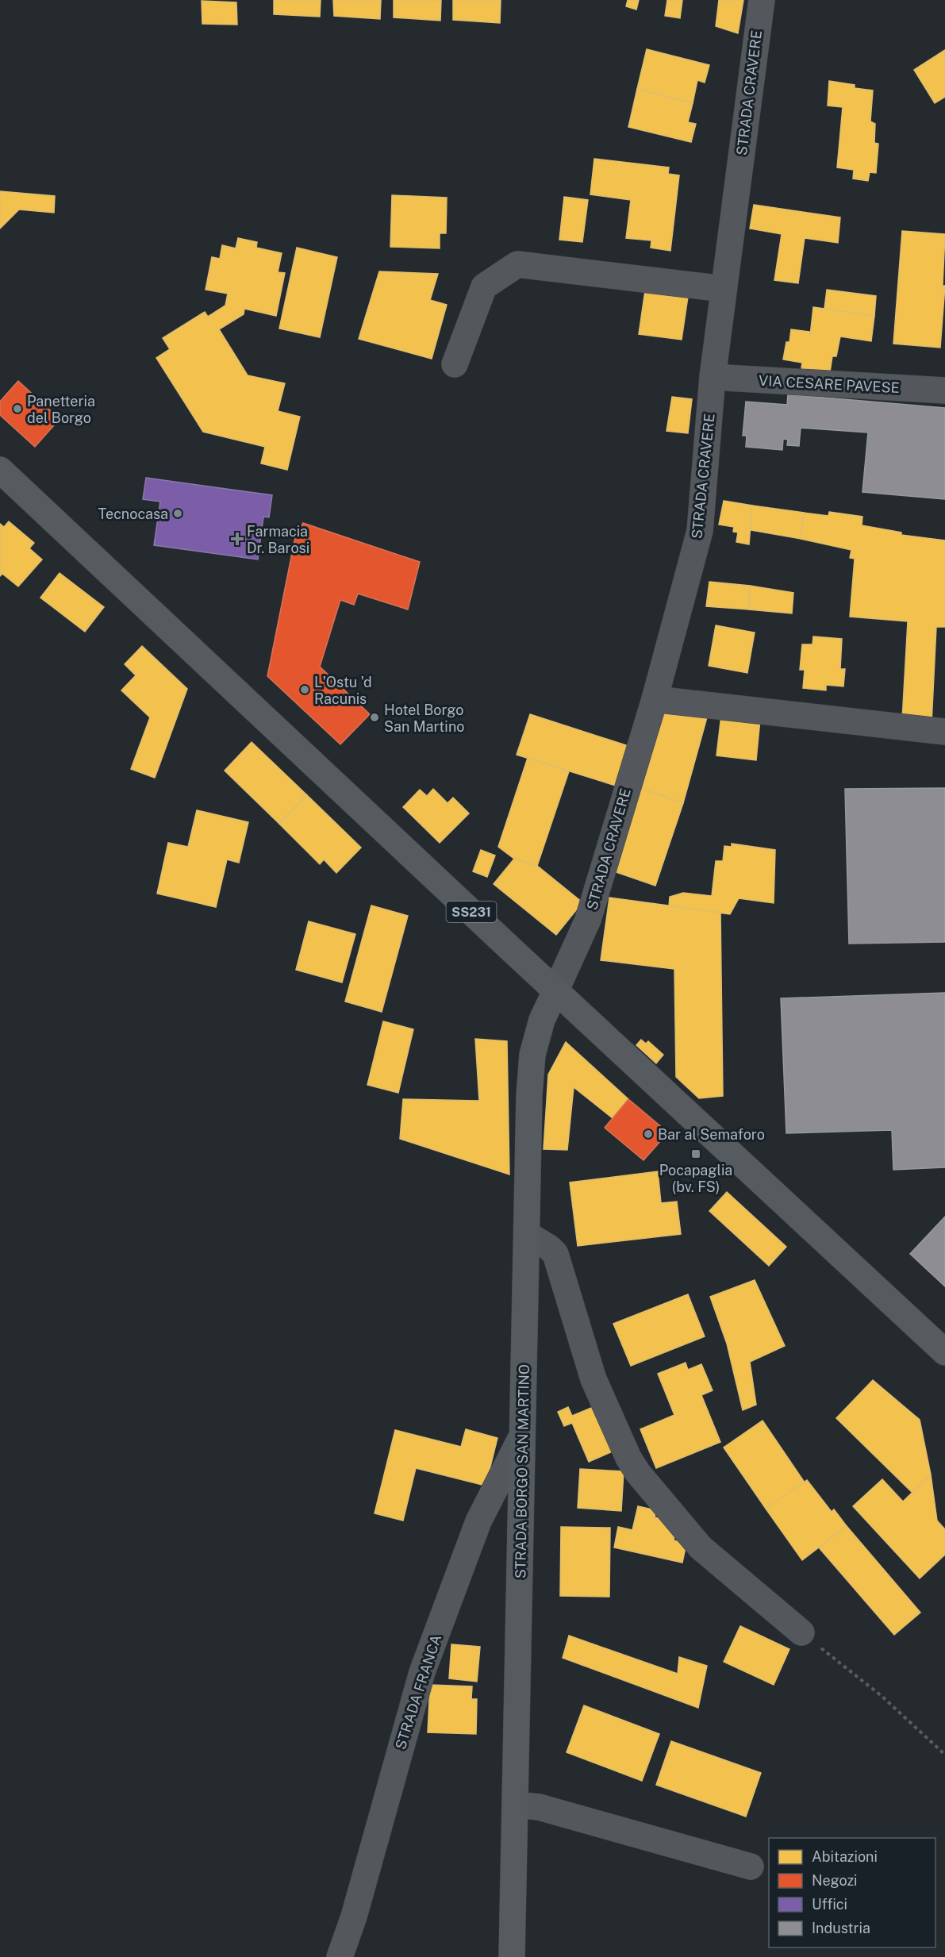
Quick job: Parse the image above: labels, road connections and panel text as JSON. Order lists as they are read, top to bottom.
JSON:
{
  "streets": {
    "main road": ["SS231", "STRADA BORGO SAN MARTINO"],
    "street": ["STRADA CRAVERE", "VIA CESARE PAVESE", "STRADA FRANCA"]
  },
  "crossings": [
    ["STRADA CRAVERE", "VIA CESARE PAVESE"],
    ["STRADA CRAVERE", "SS231"],
    ["STRADA CRAVERE", "STRADA BORGO SAN MARTINO"],
    ["SS231", "STRADA BORGO SAN MARTINO"],
    ["STRADA BORGO SAN MARTINO", "STRADA FRANCA"]
  ],
  "places": {
    "other": [
      "Panetteria del Borgo",
      "Tecnocasa",
      "L'Ostu 'd Racunis",
      "Hotel Borgo San Martino",
      "Bar al Semaforo"
    ],
    "health": ["Farmacia Dr. Barosi"],
    "transit": ["Pocapaglia (bv. FS)"]
  },
  "legend": [
    "Abitazioni",
    "Negozi",
    "Uffici",
    "Industria"
  ]
}
